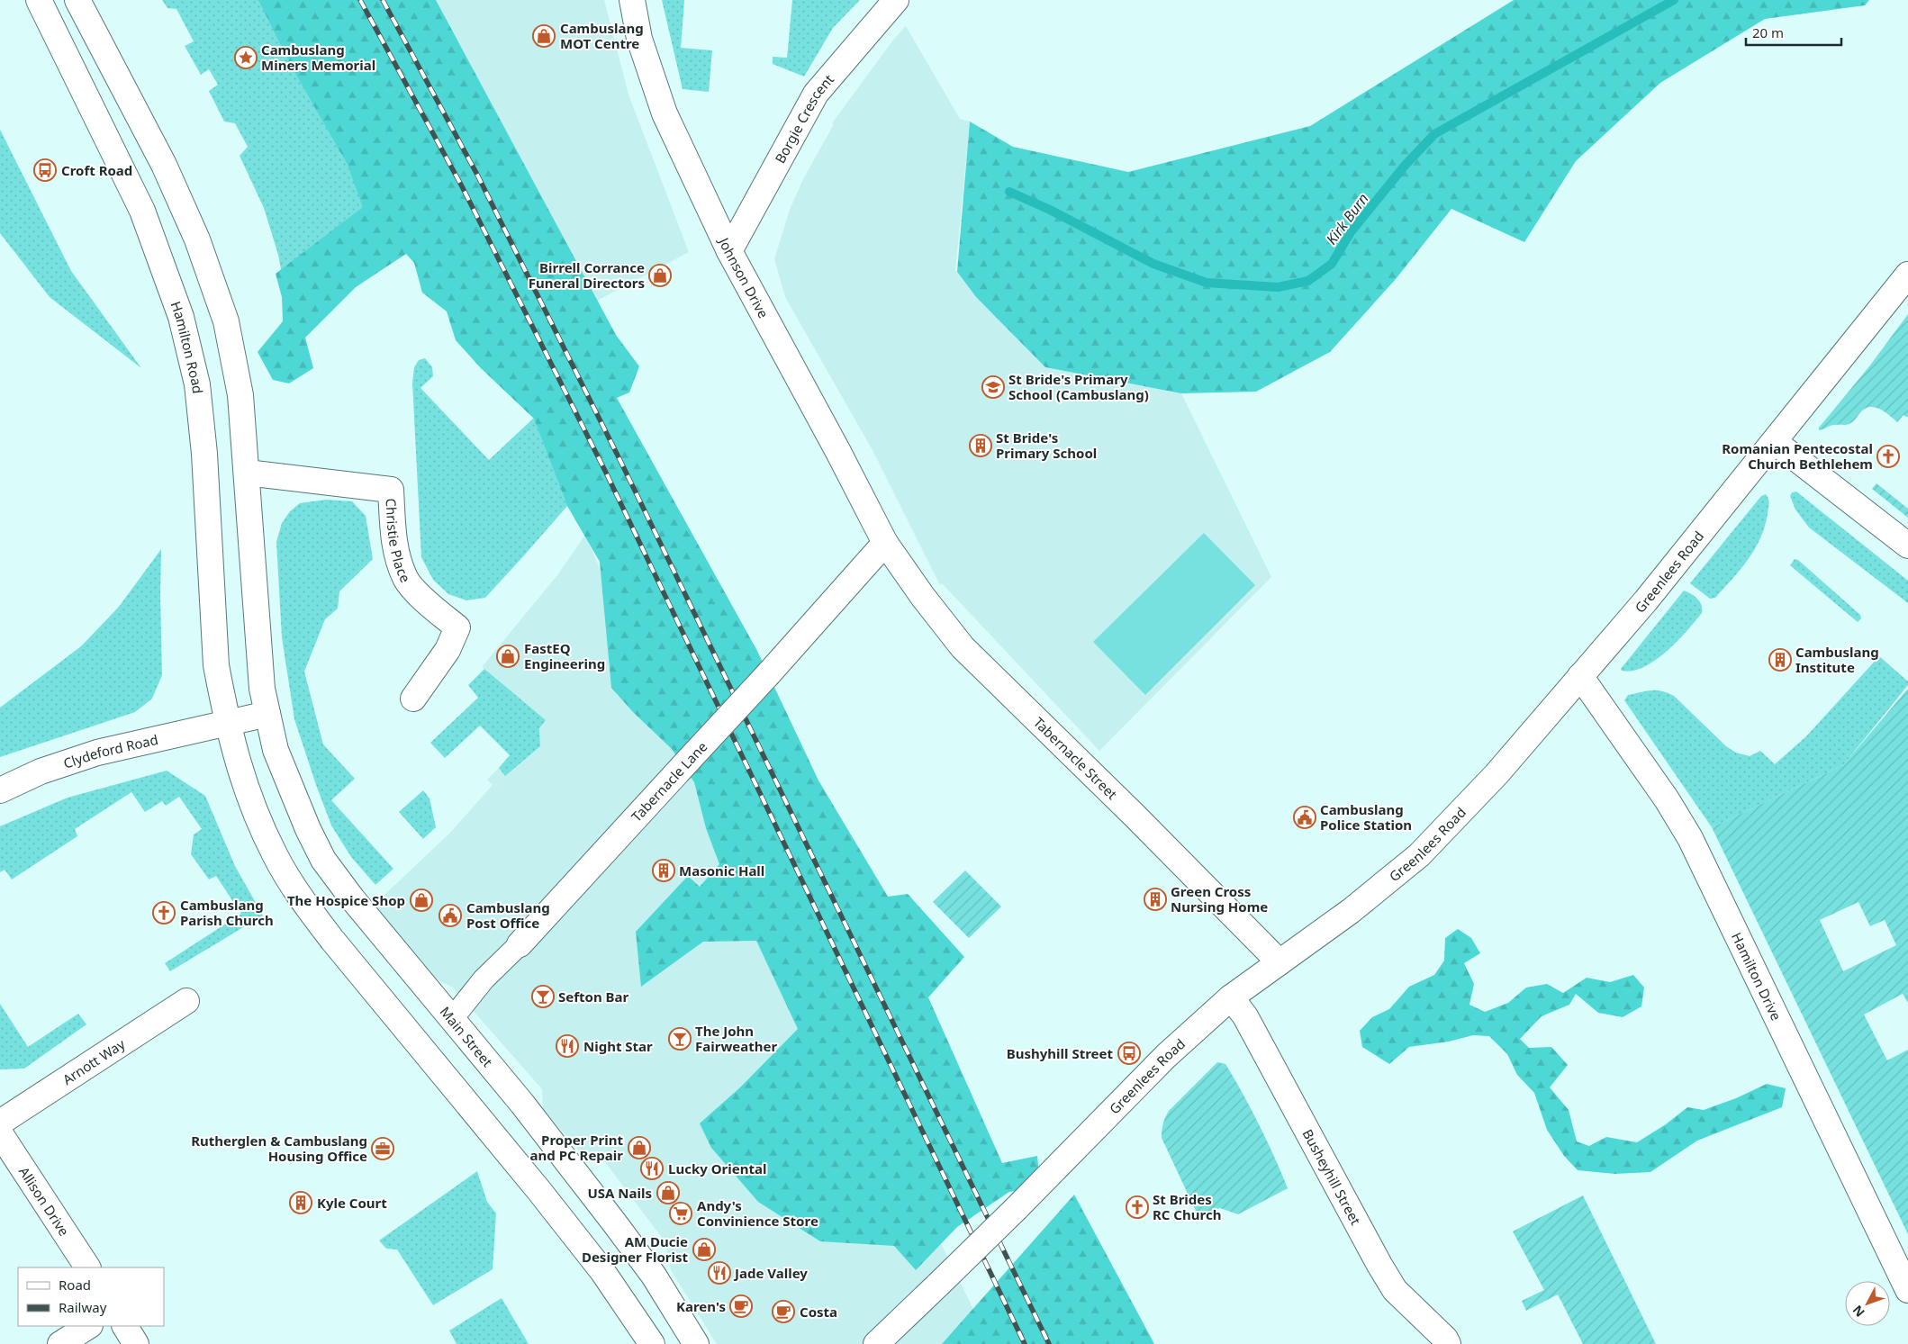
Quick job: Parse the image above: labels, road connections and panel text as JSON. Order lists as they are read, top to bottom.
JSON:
{
  "streets": {
    "main road": [
      "Borgie Crescent",
      "Johnson Drive",
      "Hamilton Road",
      "Christie Place",
      "Greenlees Road",
      "Clydeford Road",
      "Tabernacle Street",
      "Tabernacle Lane",
      "Hamilton Drive",
      "Main Street",
      "Arnott Way",
      "Busheyhill Street",
      "Allison Drive"
    ]
  },
  "crossings": [
    ["Borgie Crescent", "Johnson Drive"],
    ["Johnson Drive", "Tabernacle Street"],
    ["Johnson Drive", "Tabernacle Lane"],
    ["Hamilton Road", "Clydeford Road"],
    ["Greenlees Road", "Tabernacle Street"],
    ["Greenlees Road", "Hamilton Drive"],
    ["Greenlees Road", "Busheyhill Street"],
    ["Clydeford Road", "Main Street"],
    ["Tabernacle Street", "Tabernacle Lane"],
    ["Tabernacle Lane", "Main Street"]
  ],
  "water": ["Kirk Burn"],
  "places": {
    "shop": [
      "Cambuslang MOT Centre",
      "Birrell Corrance Funeral Directors",
      "FastEQ Engineering",
      "The Hospice Shop",
      "Proper Print and PC Repair",
      "USA Nails",
      "AM Ducie Designer Florist"
    ],
    "place": ["Cambuslang Miners Memorial"],
    "bus stop": ["Croft Road", "Bushyhill Street"],
    "school or university": ["St Bride's Primary School (Cambuslang)"],
    "building": [
      "St Bride's Primary School",
      "Cambuslang Institute",
      "Masonic Hall",
      "Green Cross Nursing Home",
      "Kyle Court"
    ],
    "church": ["Romanian Pentecostal Church Bethlehem", "Cambuslang Parish Church", "St Brides RC Church"],
    "public building": ["Cambuslang Police Station", "Cambuslang Post Office"],
    "bar": ["Sefton Bar", "The John Fairweather"],
    "restaurant": ["Night Star", "Lucky Oriental", "Jade Valley"],
    "office": ["Rutherglen & Cambuslang Housing Office"],
    "supermarket": ["Andy's Convinience Store"],
    "cafe": ["Karen's", "Costa"]
  },
  "legend": ["Road", "Railway"],
  "scale_bar": "20 m",
  "north": "bottom left"
}
